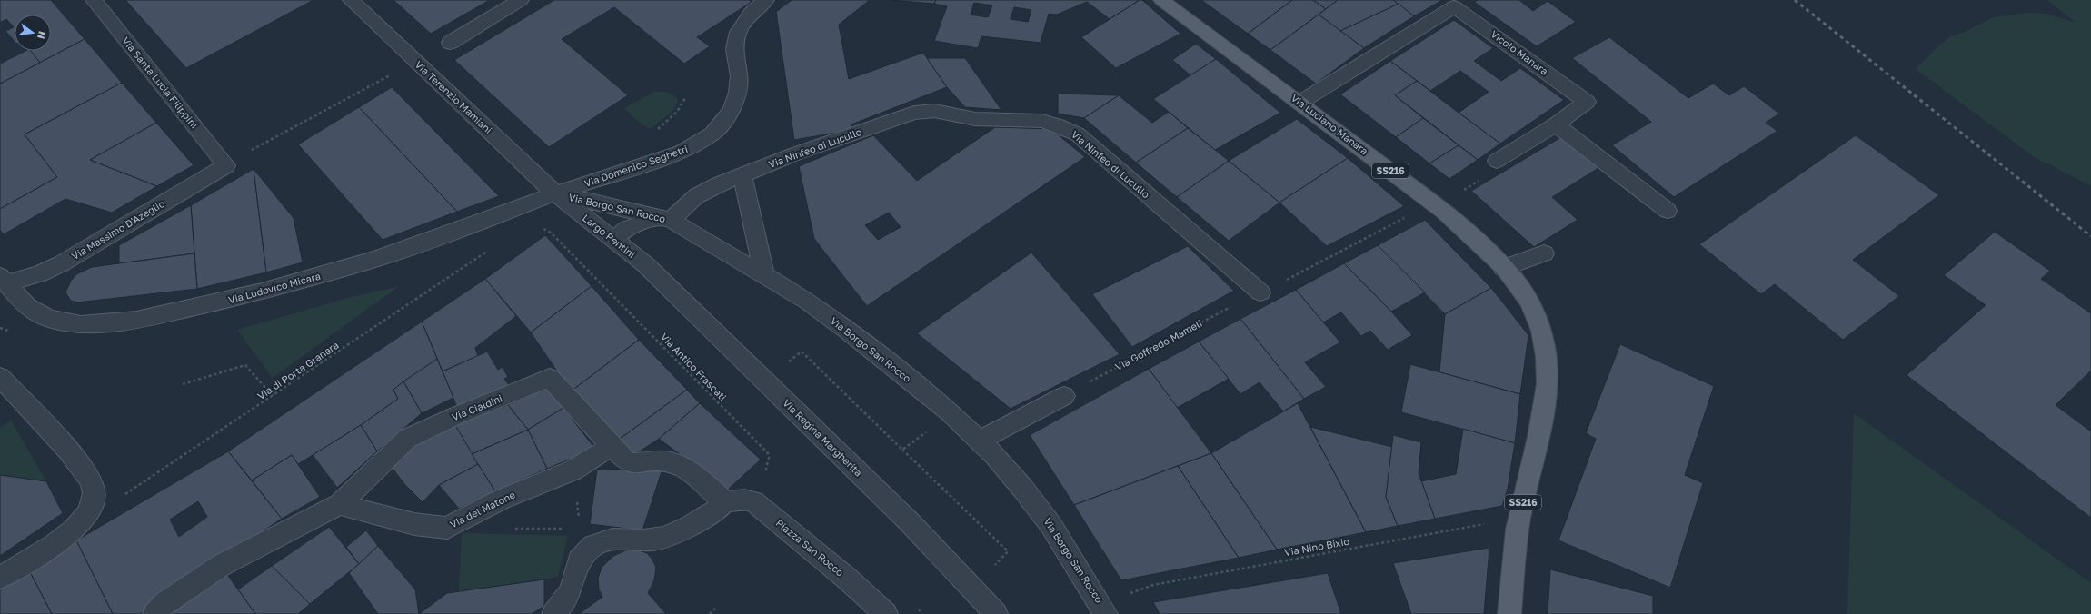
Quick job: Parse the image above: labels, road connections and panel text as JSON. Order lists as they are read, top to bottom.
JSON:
{
  "streets": {
    "main road": ["Via Luciano Manara", "SS216"],
    "street": [
      "Vicolo Manara",
      "Via Santa Lucia Filippini",
      "Via Terenzio Mamiani",
      "Via Ninfeo di Lucullo",
      "Via Domenico Seghetti",
      "Via Borgo San Rocco",
      "Via Massimo D'Azeglio",
      "Largo Pentini",
      "Via Ludovico Micara",
      "Via Cialdini",
      "Via Regina Margherita",
      "Via del Matone",
      "Piazza San Rocco"
    ],
    "path": [
      "Via Goffredo Mameli",
      "Via Antico Frascati",
      "Via di Porta Granara",
      "Via Nino Bixio"
    ]
  },
  "crossings": [
    ["Vicolo Manara", "Via Luciano Manara"],
    ["Via Santa Lucia Filippini", "Via Massimo D'Azeglio"],
    ["Via Terenzio Mamiani", "Via Domenico Seghetti"],
    ["Via Terenzio Mamiani", "Via Borgo San Rocco"],
    ["Via Terenzio Mamiani", "Largo Pentini"],
    ["Via Terenzio Mamiani", "Via Ludovico Micara"],
    ["Via Ninfeo di Lucullo", "Via Borgo San Rocco"],
    ["Via Domenico Seghetti", "Via Borgo San Rocco"],
    ["Via Domenico Seghetti", "Largo Pentini"],
    ["Via Domenico Seghetti", "Via Ludovico Micara"],
    ["Via Borgo San Rocco", "Largo Pentini"],
    ["Via Borgo San Rocco", "Via Ludovico Micara"],
    ["Via Massimo D'Azeglio", "Via Ludovico Micara"],
    ["Largo Pentini", "Via Ludovico Micara"],
    ["Largo Pentini", "Via Regina Margherita"],
    ["Via Ludovico Micara", "Via Antico Frascati"],
    ["Via Cialdini", "Via del Matone"]
  ],
  "north": "right"
}
